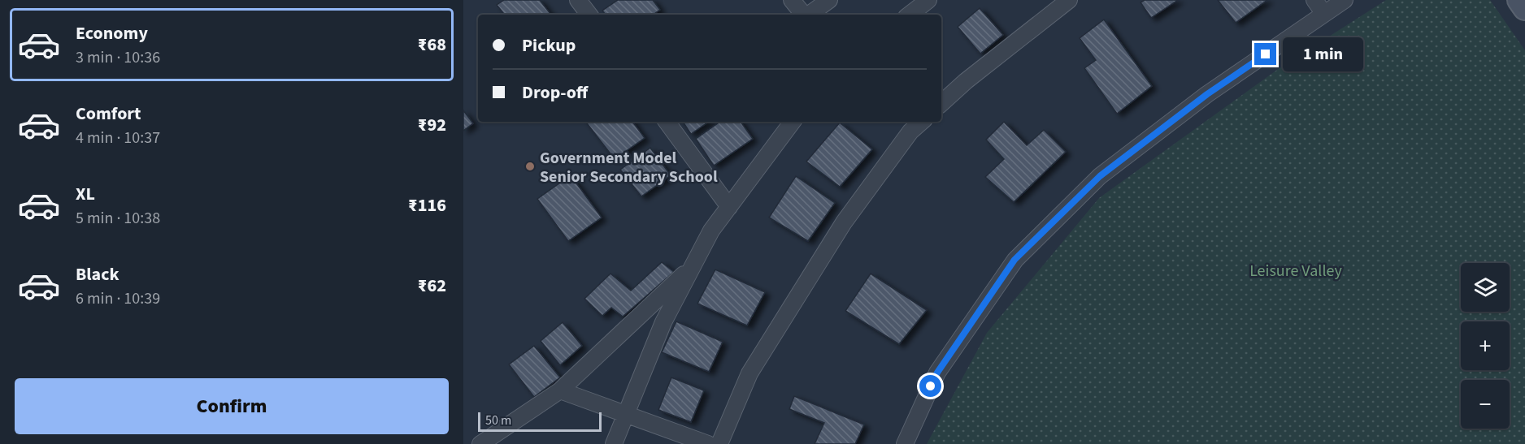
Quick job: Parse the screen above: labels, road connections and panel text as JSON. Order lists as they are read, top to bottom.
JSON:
{
  "parks": ["Leisure Valley"],
  "places": ["Government Model Senior Secondary School"],
  "scale_bar": "50 m",
  "page": {
    "list": [
      {
        "name": "Economy",
        "note": "3 min · 10:36",
        "value": "₹68"
      },
      {
        "name": "Comfort",
        "note": "4 min · 10:37",
        "value": "₹92"
      },
      {
        "name": "XL",
        "note": "5 min · 10:38",
        "value": "₹116"
      },
      {
        "name": "Black",
        "note": "6 min · 10:39",
        "value": "₹62"
      }
    ],
    "banner": ["Pickup", "Drop-off"],
    "bubble": "1 min",
    "map_buttons": ["+", "−"],
    "buttons": "Confirm",
    "scale": "50 m"
  }
}
